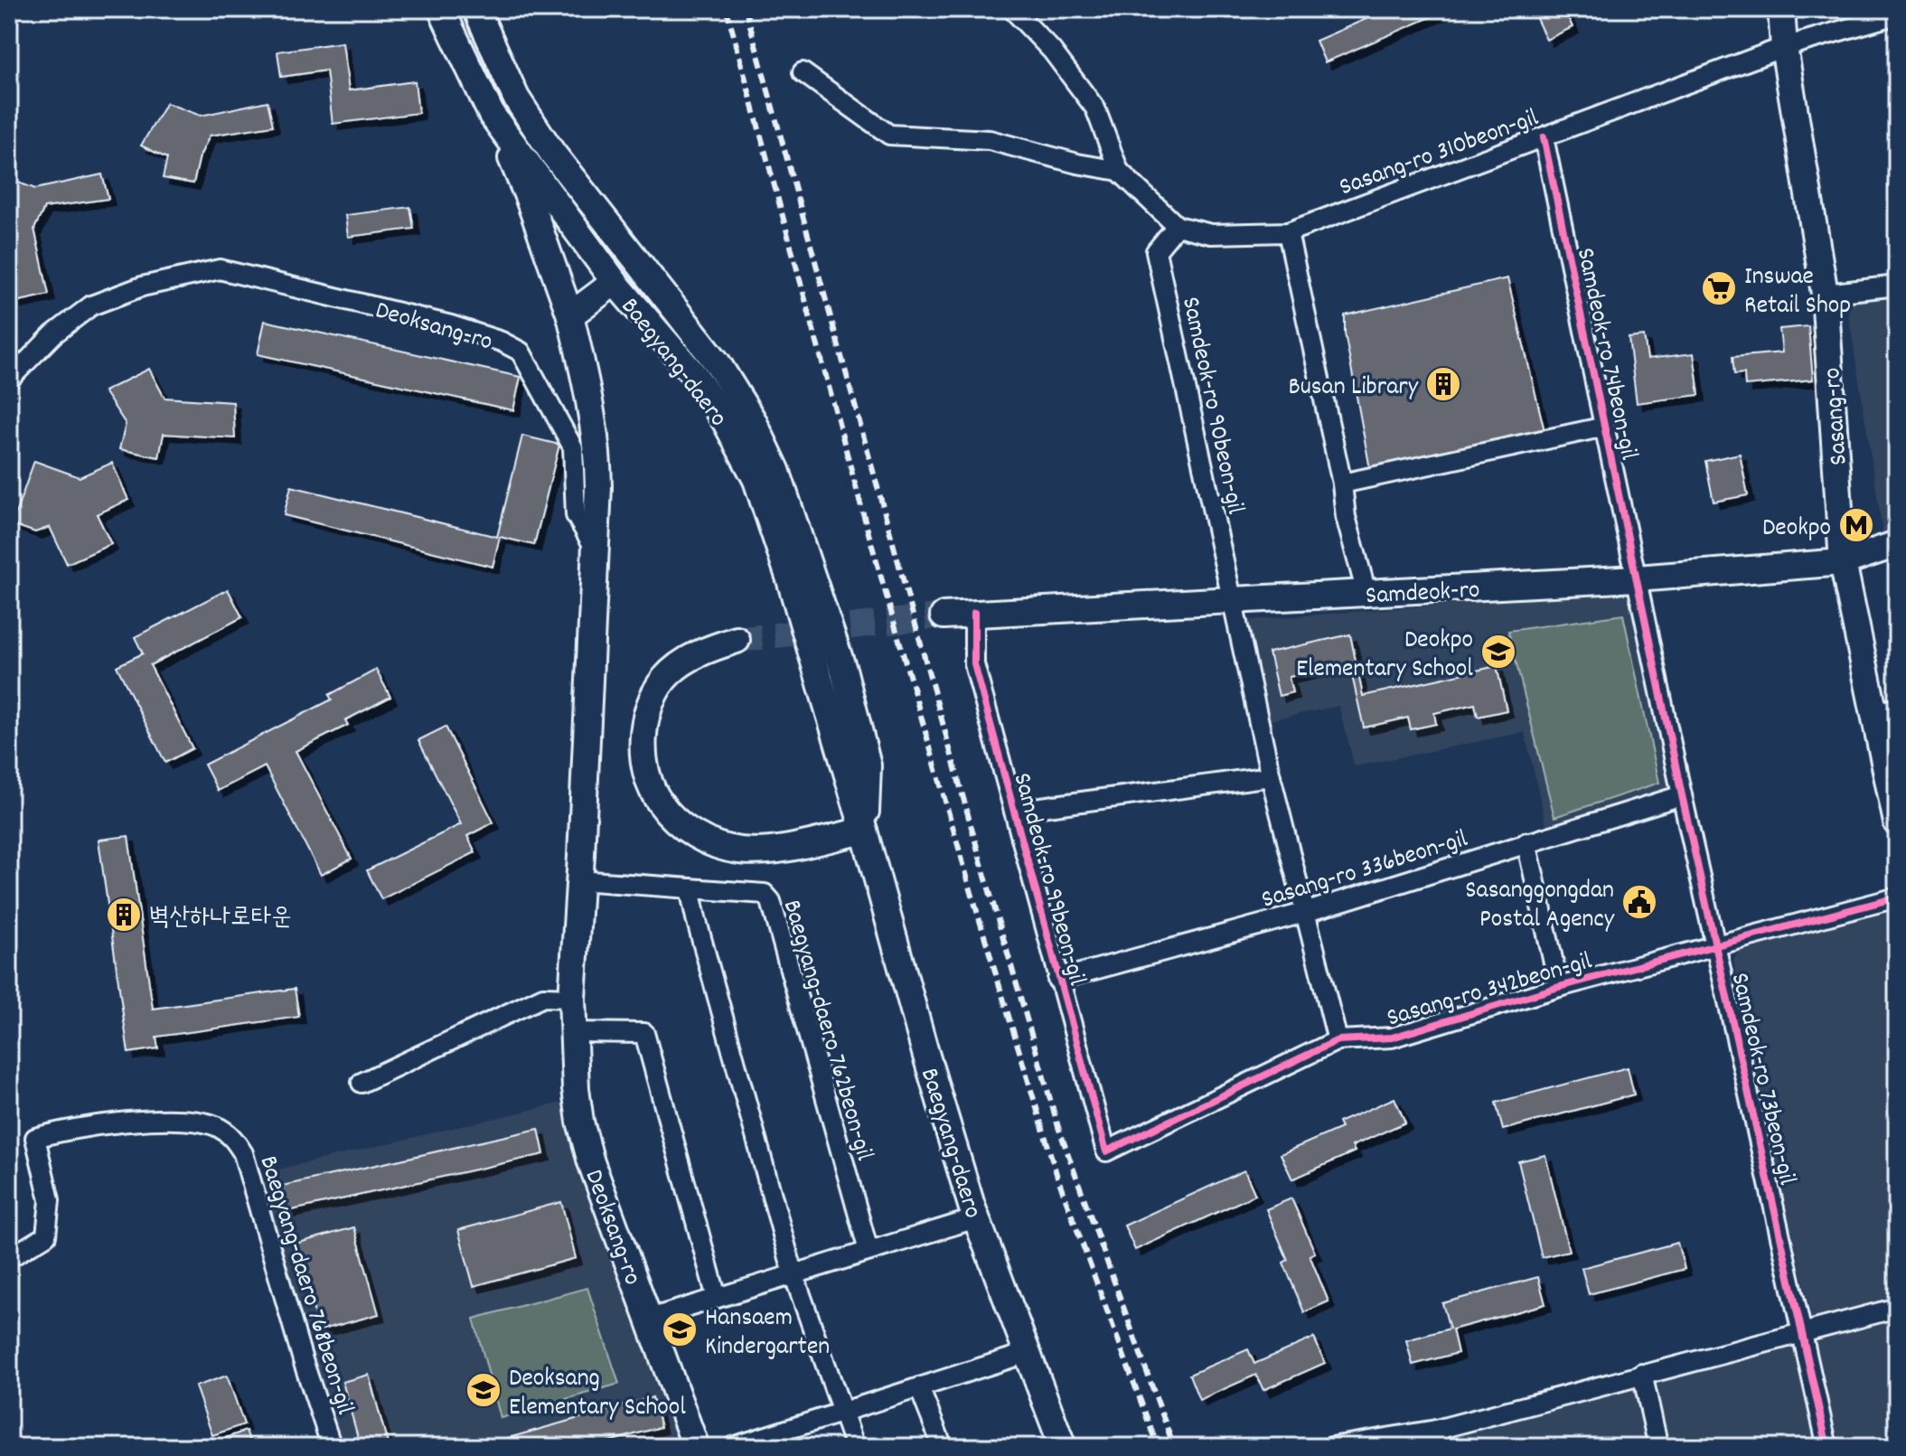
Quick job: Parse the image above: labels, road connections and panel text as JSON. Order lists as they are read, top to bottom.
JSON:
{
  "streets": {
    "main road": [
      "Deoksang-ro",
      "Baegyang-daero",
      "Sasang-ro",
      "Samdeok-ro"
    ],
    "street": [
      "Sasang-ro 310beon-gil",
      "Samdeok-ro 74beon-gil",
      "Samdeok-ro 90beon-gil",
      "Sasang-ro 336beon-gil",
      "Samdeok-ro 99beon-gil",
      "Sasang-ro 342beon-gil",
      "Baegyang-daero 762beon-gil",
      "Samdeok-ro 73beon-gil",
      "Baegyang-daero 768beon-gil"
    ]
  },
  "crossings": [
    ["Sasang-ro 310beon-gil", "Samdeok-ro 74beon-gil"],
    ["Sasang-ro 310beon-gil", "Samdeok-ro 90beon-gil"],
    ["Sasang-ro 310beon-gil", "Sasang-ro"],
    ["Deoksang-ro", "Baegyang-daero"],
    ["Deoksang-ro", "Baegyang-daero 762beon-gil"],
    ["Samdeok-ro 74beon-gil", "Samdeok-ro"],
    ["Samdeok-ro 74beon-gil", "Samdeok-ro 73beon-gil"],
    ["Samdeok-ro 90beon-gil", "Samdeok-ro"],
    ["Sasang-ro", "Samdeok-ro"],
    ["Samdeok-ro", "Samdeok-ro 99beon-gil"],
    ["Samdeok-ro", "Samdeok-ro 73beon-gil"],
    ["Sasang-ro 336beon-gil", "Samdeok-ro 99beon-gil"],
    ["Sasang-ro 336beon-gil", "Sasang-ro 342beon-gil"],
    ["Sasang-ro 336beon-gil", "Samdeok-ro 73beon-gil"],
    ["Samdeok-ro 99beon-gil", "Sasang-ro 342beon-gil"],
    ["Sasang-ro 342beon-gil", "Samdeok-ro 73beon-gil"]
  ],
  "places": {
    "supermarket": ["Inswae Retail Shop"],
    "building": ["Busan Library", "벽산하나로타운"],
    "metro station": ["Deokpo"],
    "school or university": ["Deokpo Elementary School", "Hansaem Kindergarten", "Deoksang Elementary School"],
    "public building": ["Sasanggongdan Postal Agency"]
  }
}
